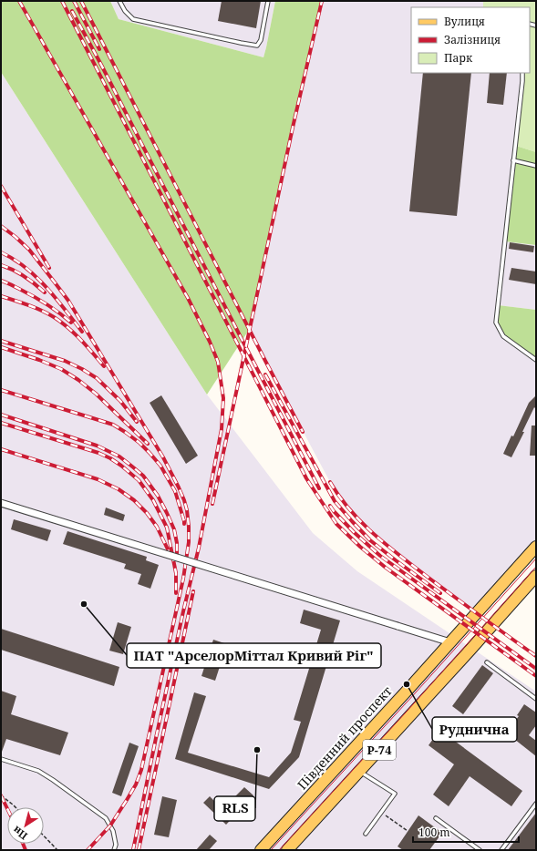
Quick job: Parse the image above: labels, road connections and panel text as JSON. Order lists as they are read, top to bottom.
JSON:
{
  "streets": {
    "main road": ["Південний проспект", "Р-74"]
  },
  "places": ["ПАТ \"АрселорМіттал Кривий Ріг\"", "Руднична", "RLS"],
  "legend": ["Вулиця", "Залізниця", "Парк"],
  "scale_bar": "100 m",
  "north": "bottom left"
}
